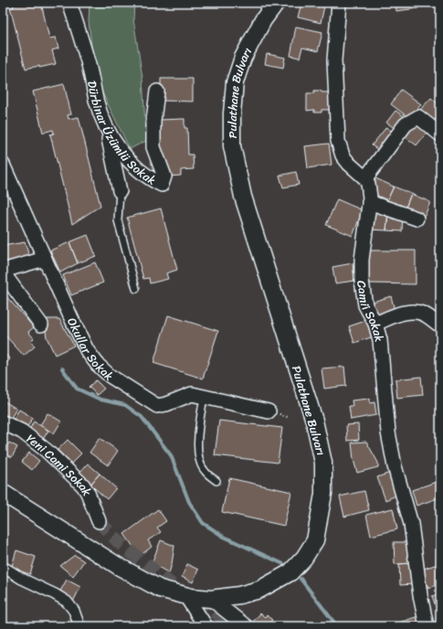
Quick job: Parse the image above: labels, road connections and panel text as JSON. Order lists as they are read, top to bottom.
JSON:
{
  "streets": {
    "street": [
      "Pulathane Bulvarı",
      "Dürbinar Üzümlü Sokak",
      "Camii Sokak",
      "Okullar Sokak",
      "Yeni Cami Sokak"
    ]
  }
}
